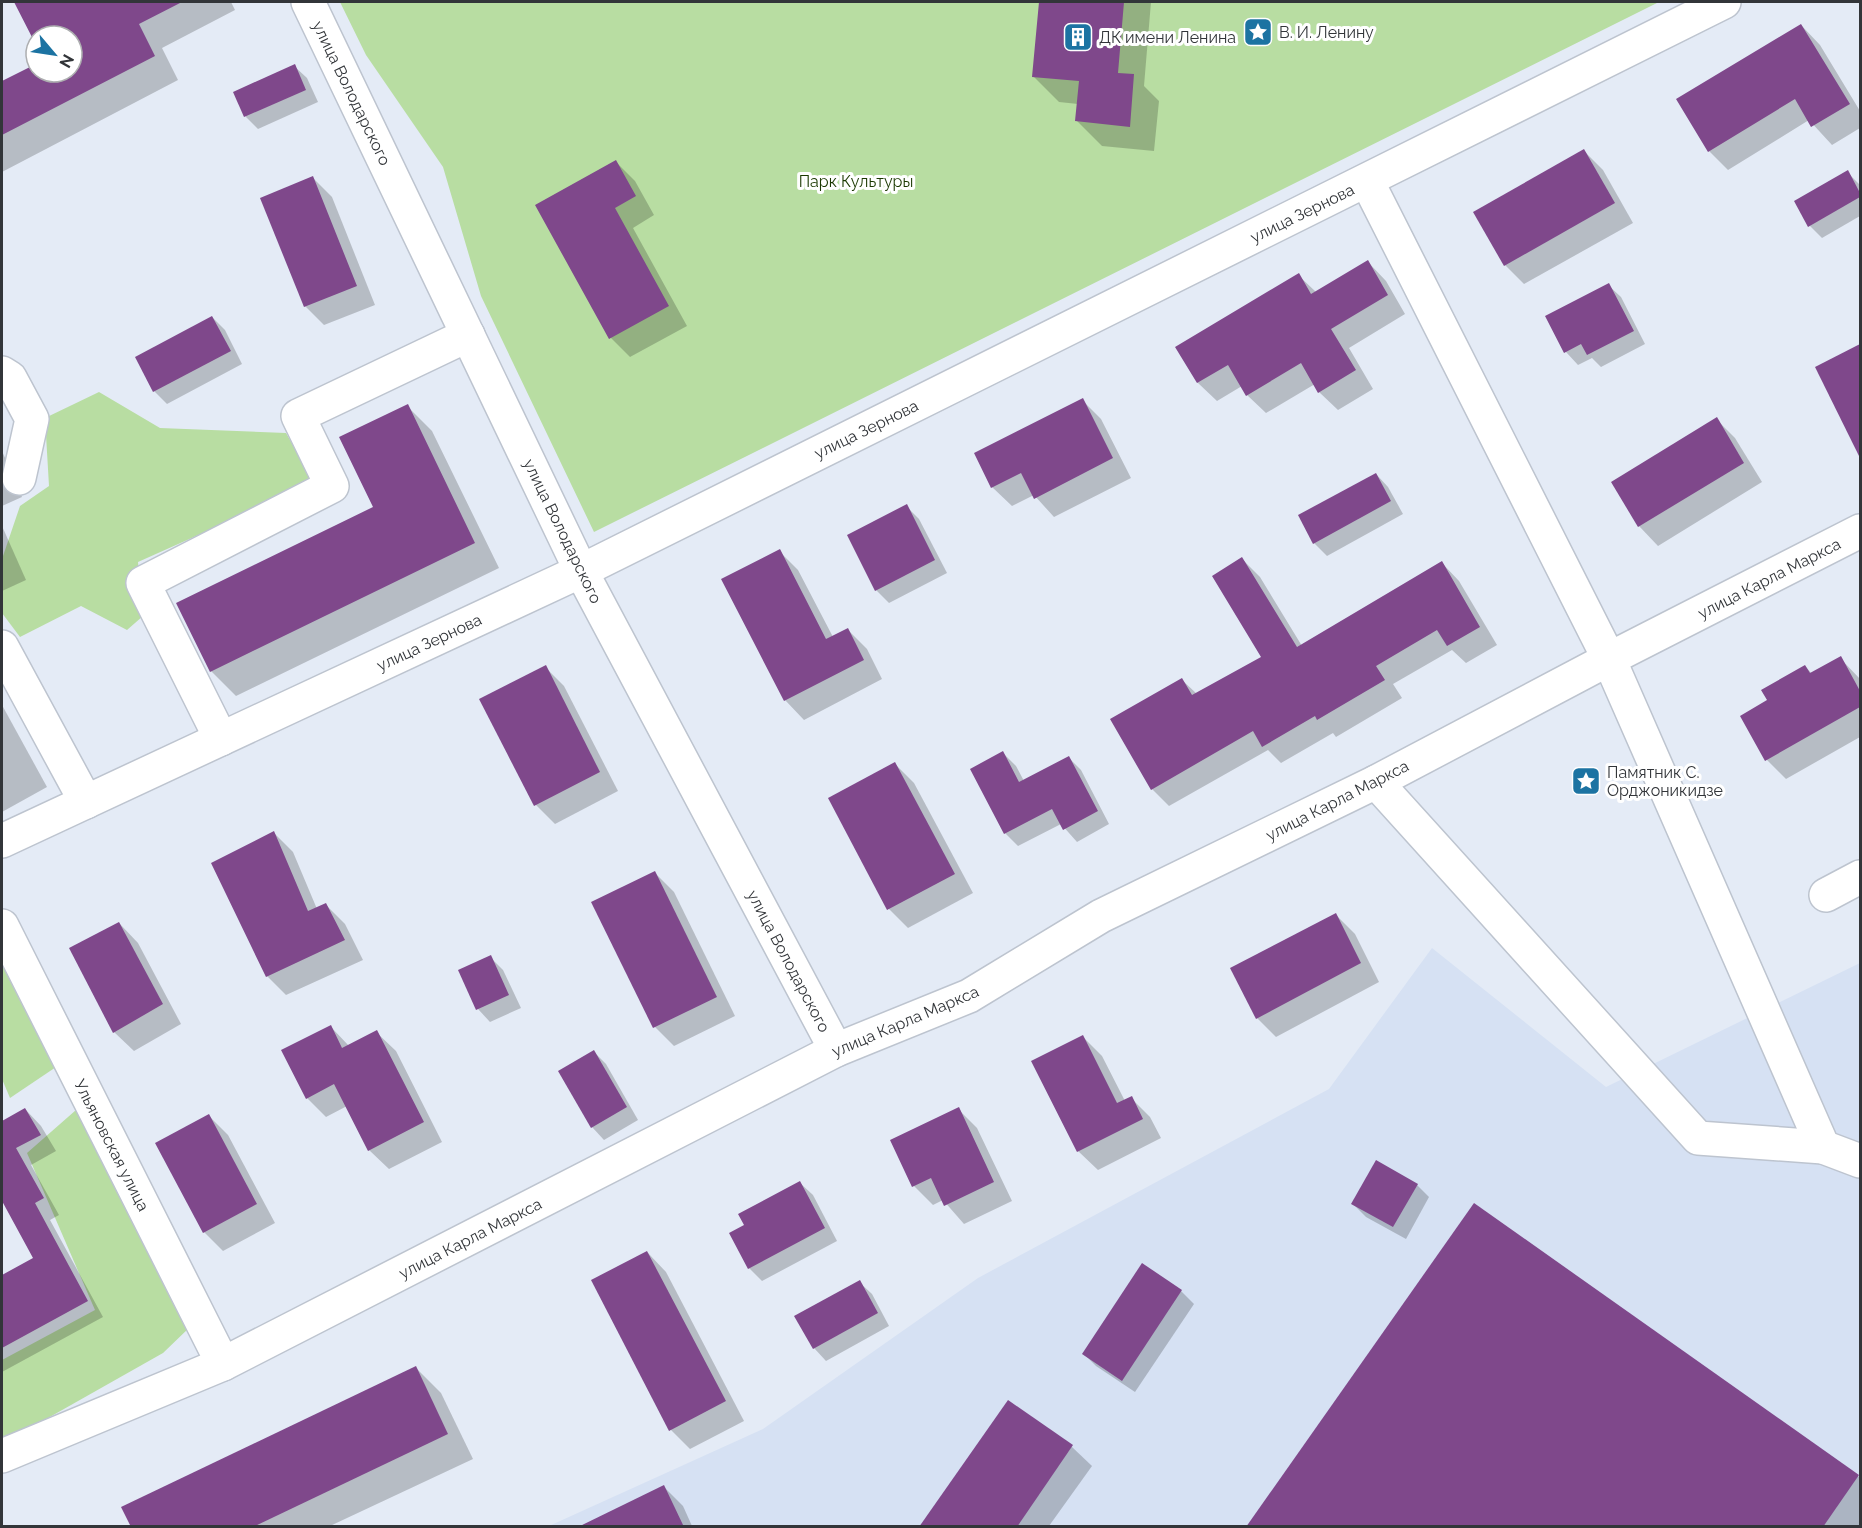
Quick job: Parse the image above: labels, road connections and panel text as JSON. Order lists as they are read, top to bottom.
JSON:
{
  "streets": {
    "street": [
      "улица Володарского",
      "улица Зернова",
      "улица Карла Маркса",
      "Ульяновская улица"
    ]
  },
  "crossings": [
    ["улица Володарского", "улица Зернова"],
    ["улица Володарского", "улица Карла Маркса"],
    ["улица Карла Маркса", "Ульяновская улица"]
  ],
  "parks": ["Парк Культуры"],
  "places": {
    "place": ["В. И. Ленину", "Памятник С. Орджоникидзе"],
    "building": ["ДК имени Ленина"]
  },
  "north": "bottom right"
}
